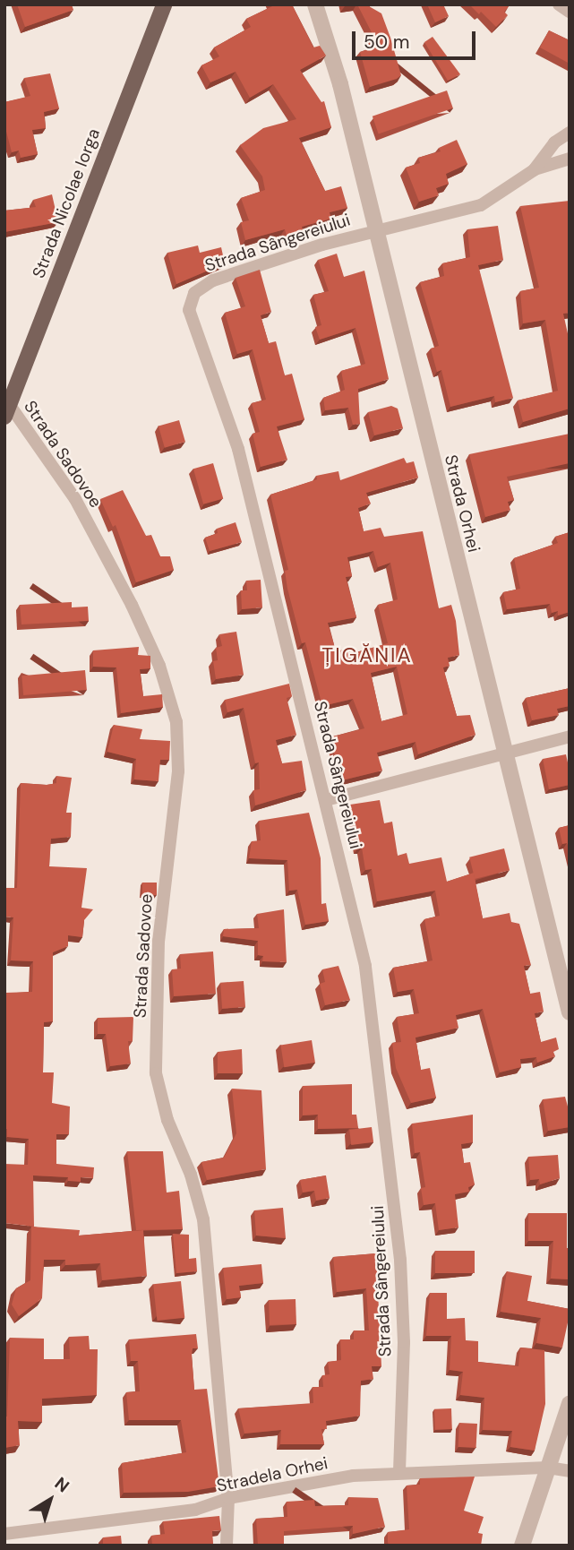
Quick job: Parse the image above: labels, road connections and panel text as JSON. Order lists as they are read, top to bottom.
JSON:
{
  "streets": {
    "main road": ["Strada Nicolae Iorga"],
    "street": [
      "Strada Sângereiului",
      "Strada Sadovoe",
      "Strada Orhei",
      "Stradela Orhei"
    ]
  },
  "crossings": [
    ["Strada Nicolae Iorga", "Strada Sadovoe"],
    ["Strada Sângereiului", "Strada Orhei"],
    ["Strada Sângereiului", "Stradela Orhei"],
    ["Strada Sadovoe", "Stradela Orhei"]
  ],
  "districts": ["ȚIGĂNIA"],
  "scale_bar": "50 m",
  "north": "top right"
}
